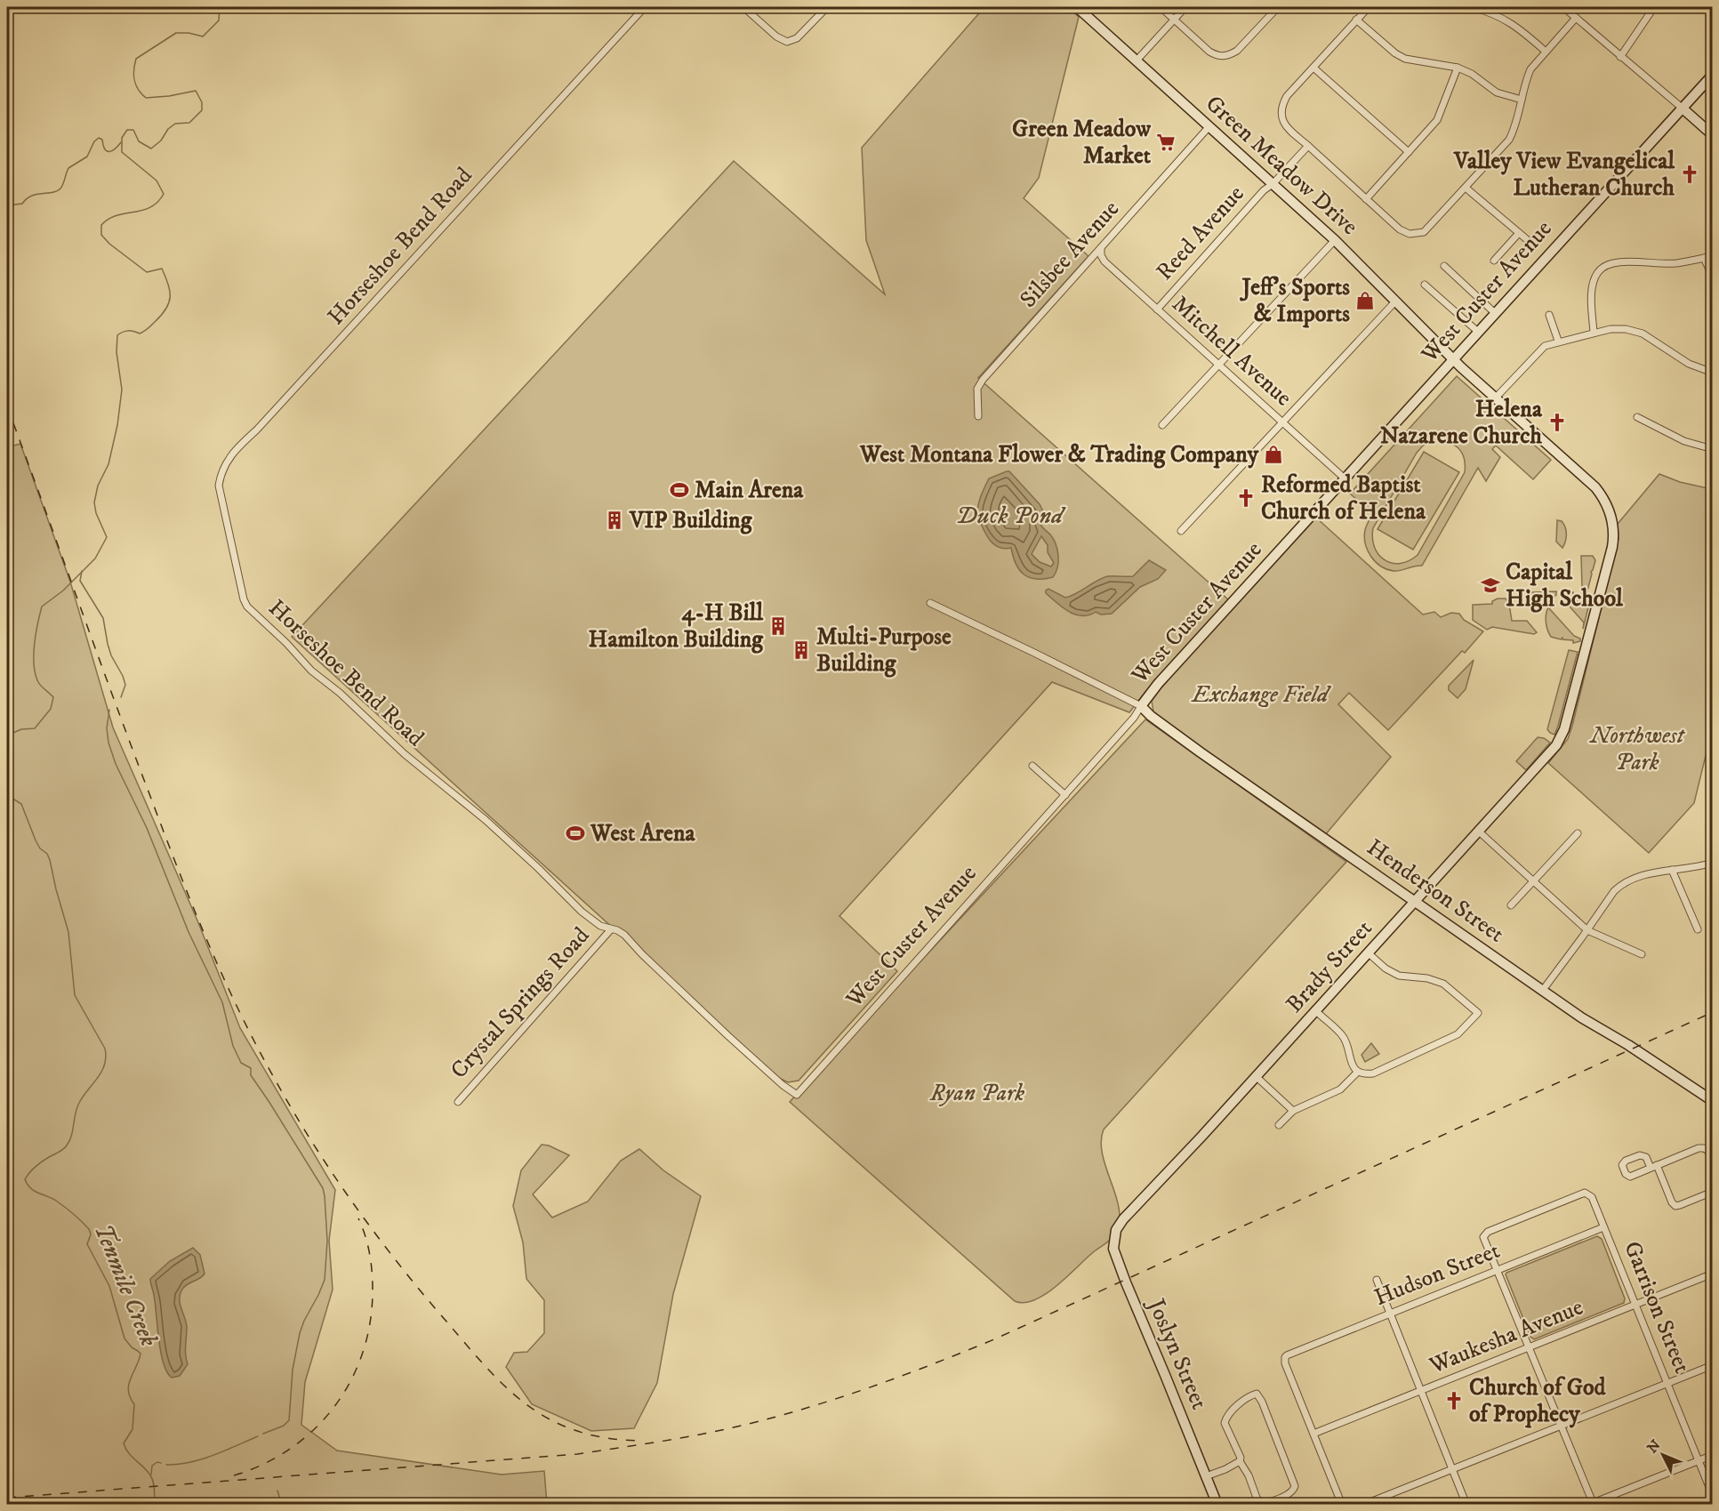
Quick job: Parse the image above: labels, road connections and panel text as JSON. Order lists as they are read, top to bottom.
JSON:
{
  "streets": {
    "main road": [
      "Green Meadow Drive",
      "West Custer Avenue",
      "Henderson Street",
      "Brady Street",
      "Joslyn Street"
    ],
    "street": [
      "Reed Avenue",
      "Horseshoe Bend Road",
      "Silsbee Avenue",
      "Mitchell Avenue",
      "Crystal Springs Road",
      "Hudson Street",
      "Garrison Street",
      "Waukesha Avenue"
    ]
  },
  "crossings": [
    ["Green Meadow Drive", "Reed Avenue"],
    ["Green Meadow Drive", "Silsbee Avenue"],
    ["Green Meadow Drive", "West Custer Avenue"],
    ["Green Meadow Drive", "Brady Street"],
    ["Reed Avenue", "Mitchell Avenue"],
    ["Horseshoe Bend Road", "West Custer Avenue"],
    ["Horseshoe Bend Road", "Crystal Springs Road"],
    ["Silsbee Avenue", "Mitchell Avenue"],
    ["West Custer Avenue", "Mitchell Avenue"],
    ["West Custer Avenue", "Henderson Street"],
    ["Henderson Street", "Brady Street"],
    ["Brady Street", "Joslyn Street"],
    ["Hudson Street", "Garrison Street"],
    ["Hudson Street", "Waukesha Avenue"],
    ["Garrison Street", "Waukesha Avenue"]
  ],
  "water": ["Duck Pond", "Tenmile Creek"],
  "parks": ["Exchange Field", "Northwest Park", "Ryan Park"],
  "places": {
    "supermarket": ["Green Meadow Market"],
    "church": [
      "Valley View Evangelical Lutheran Church",
      "Helena Nazarene Church",
      "Reformed Baptist Church of Helena",
      "Church of God of Prophecy"
    ],
    "shop": ["Jeff's Sports & Imports", "West Montana Flower & Trading Company"],
    "sports": ["Main Arena", "West Arena"],
    "building": ["VIP Building", "4-H Bill Hamilton Building", "Multi-Purpose Building"],
    "school or university": ["Capital High School"]
  },
  "north": "top left"
}
